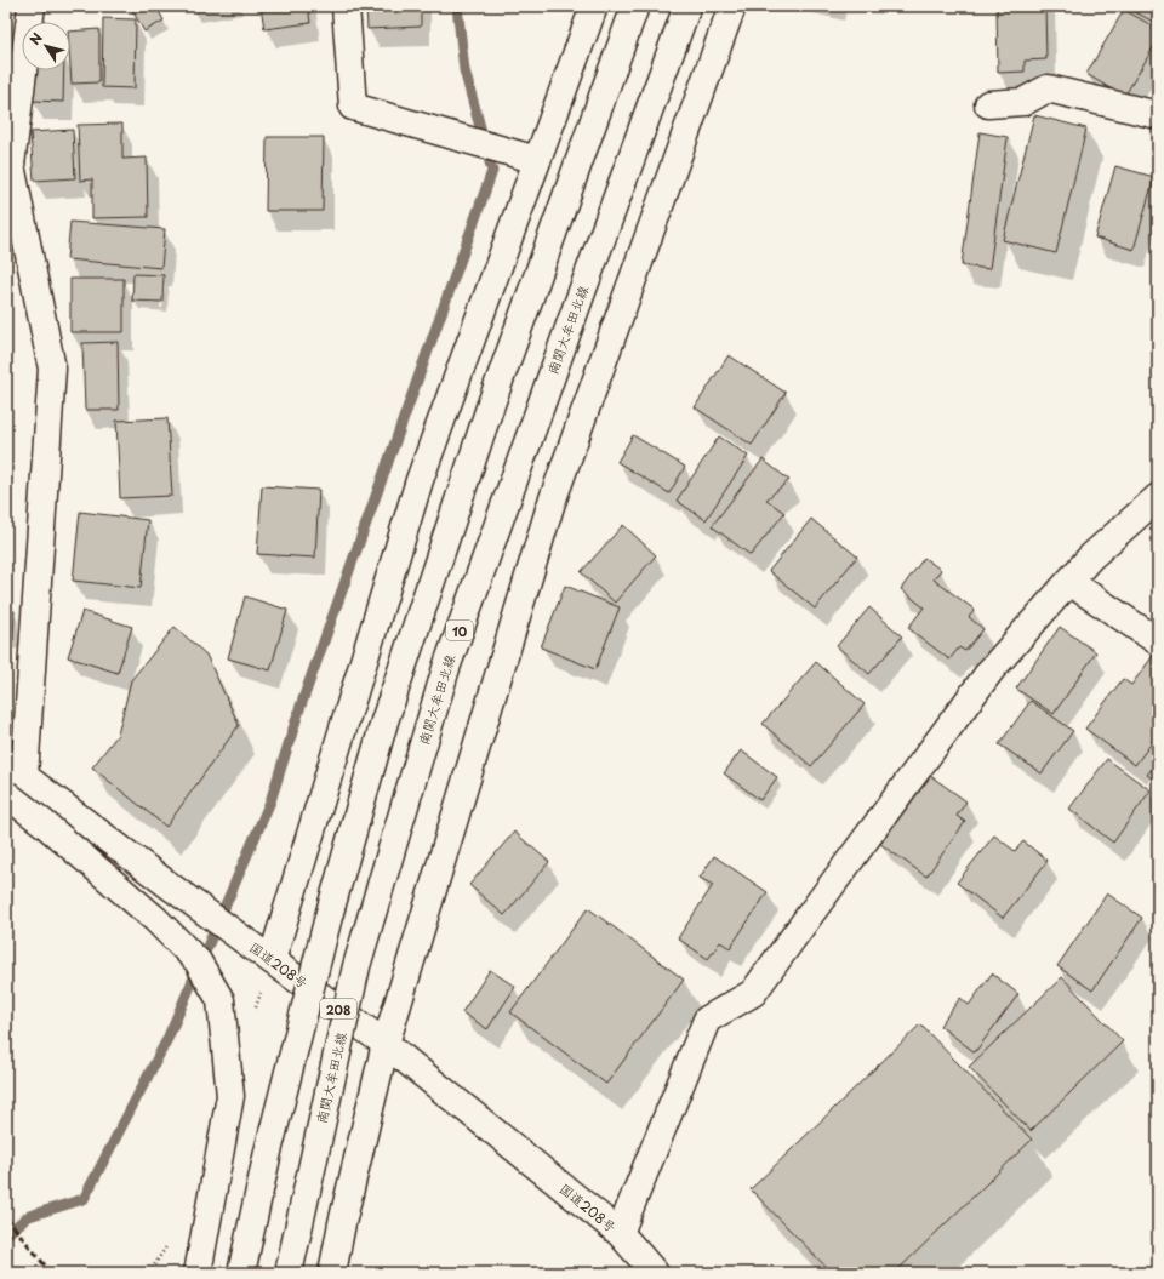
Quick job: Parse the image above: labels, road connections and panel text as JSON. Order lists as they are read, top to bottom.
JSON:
{
  "streets": {
    "main road": [
      "南関大牟田北線",
      "10",
      "国道208号",
      "208"
    ]
  },
  "north": "top left"
}
